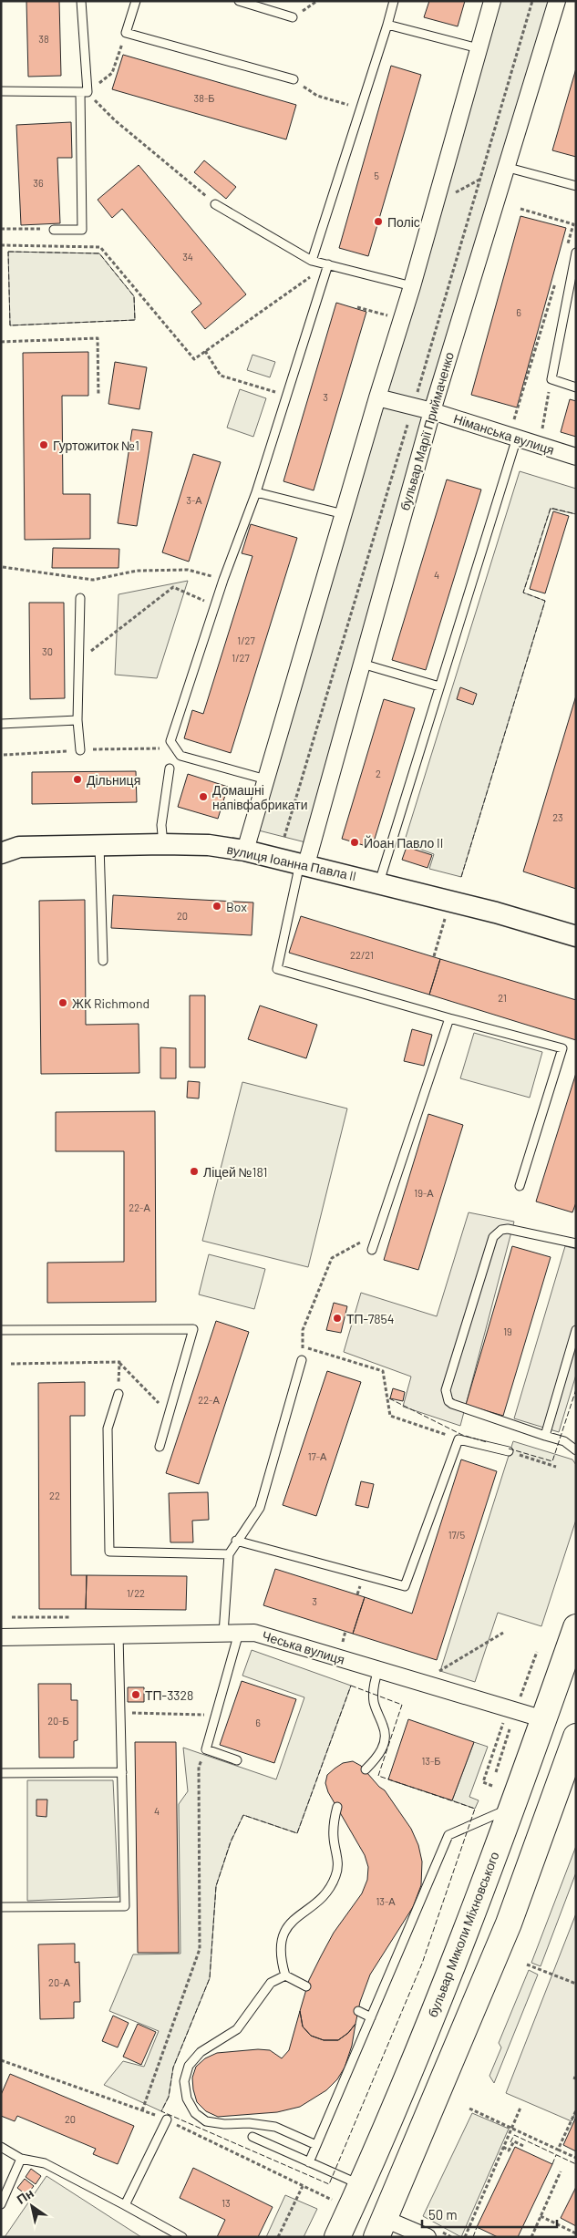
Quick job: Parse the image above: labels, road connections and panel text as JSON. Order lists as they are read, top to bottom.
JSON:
{
  "streets": {
    "highway": ["бульвар Миколи Міхновського"],
    "street": [
      "бульвар Марії Приймаченко",
      "Німанська вулиця",
      "вулиця Іоанна Павла II",
      "Чеська вулиця"
    ]
  },
  "crossings": [
    ["бульвар Марії Приймаченко", "Німанська вулиця"],
    ["бульвар Марії Приймаченко", "вулиця Іоанна Павла II"],
    ["Чеська вулиця", "бульвар Миколи Міхновського"]
  ],
  "places": [
    "Поліс",
    "Гуртожиток №1",
    "Дільниця",
    "Домашні напівфабрикати",
    "Йоан Павло II",
    "Box",
    "ЖК Richmond",
    "Ліцей №181",
    "ТП-7854",
    "ТП-3328"
  ],
  "house_numbers": [
    "38",
    "38-Б",
    "5",
    "36",
    "34",
    "6",
    "3",
    "3-А",
    "4",
    "1/27",
    "30",
    "1/27",
    "2",
    "23",
    "20",
    "22/21",
    "21",
    "19-А",
    "22-А",
    "19",
    "22-А",
    "17-А",
    "22",
    "17/5",
    "1/22",
    "3",
    "20-Б",
    "6",
    "13-Б",
    "4",
    "13-А",
    "20-А",
    "20",
    "13"
  ],
  "scale_bar": "50 m",
  "north": "top left"
}
